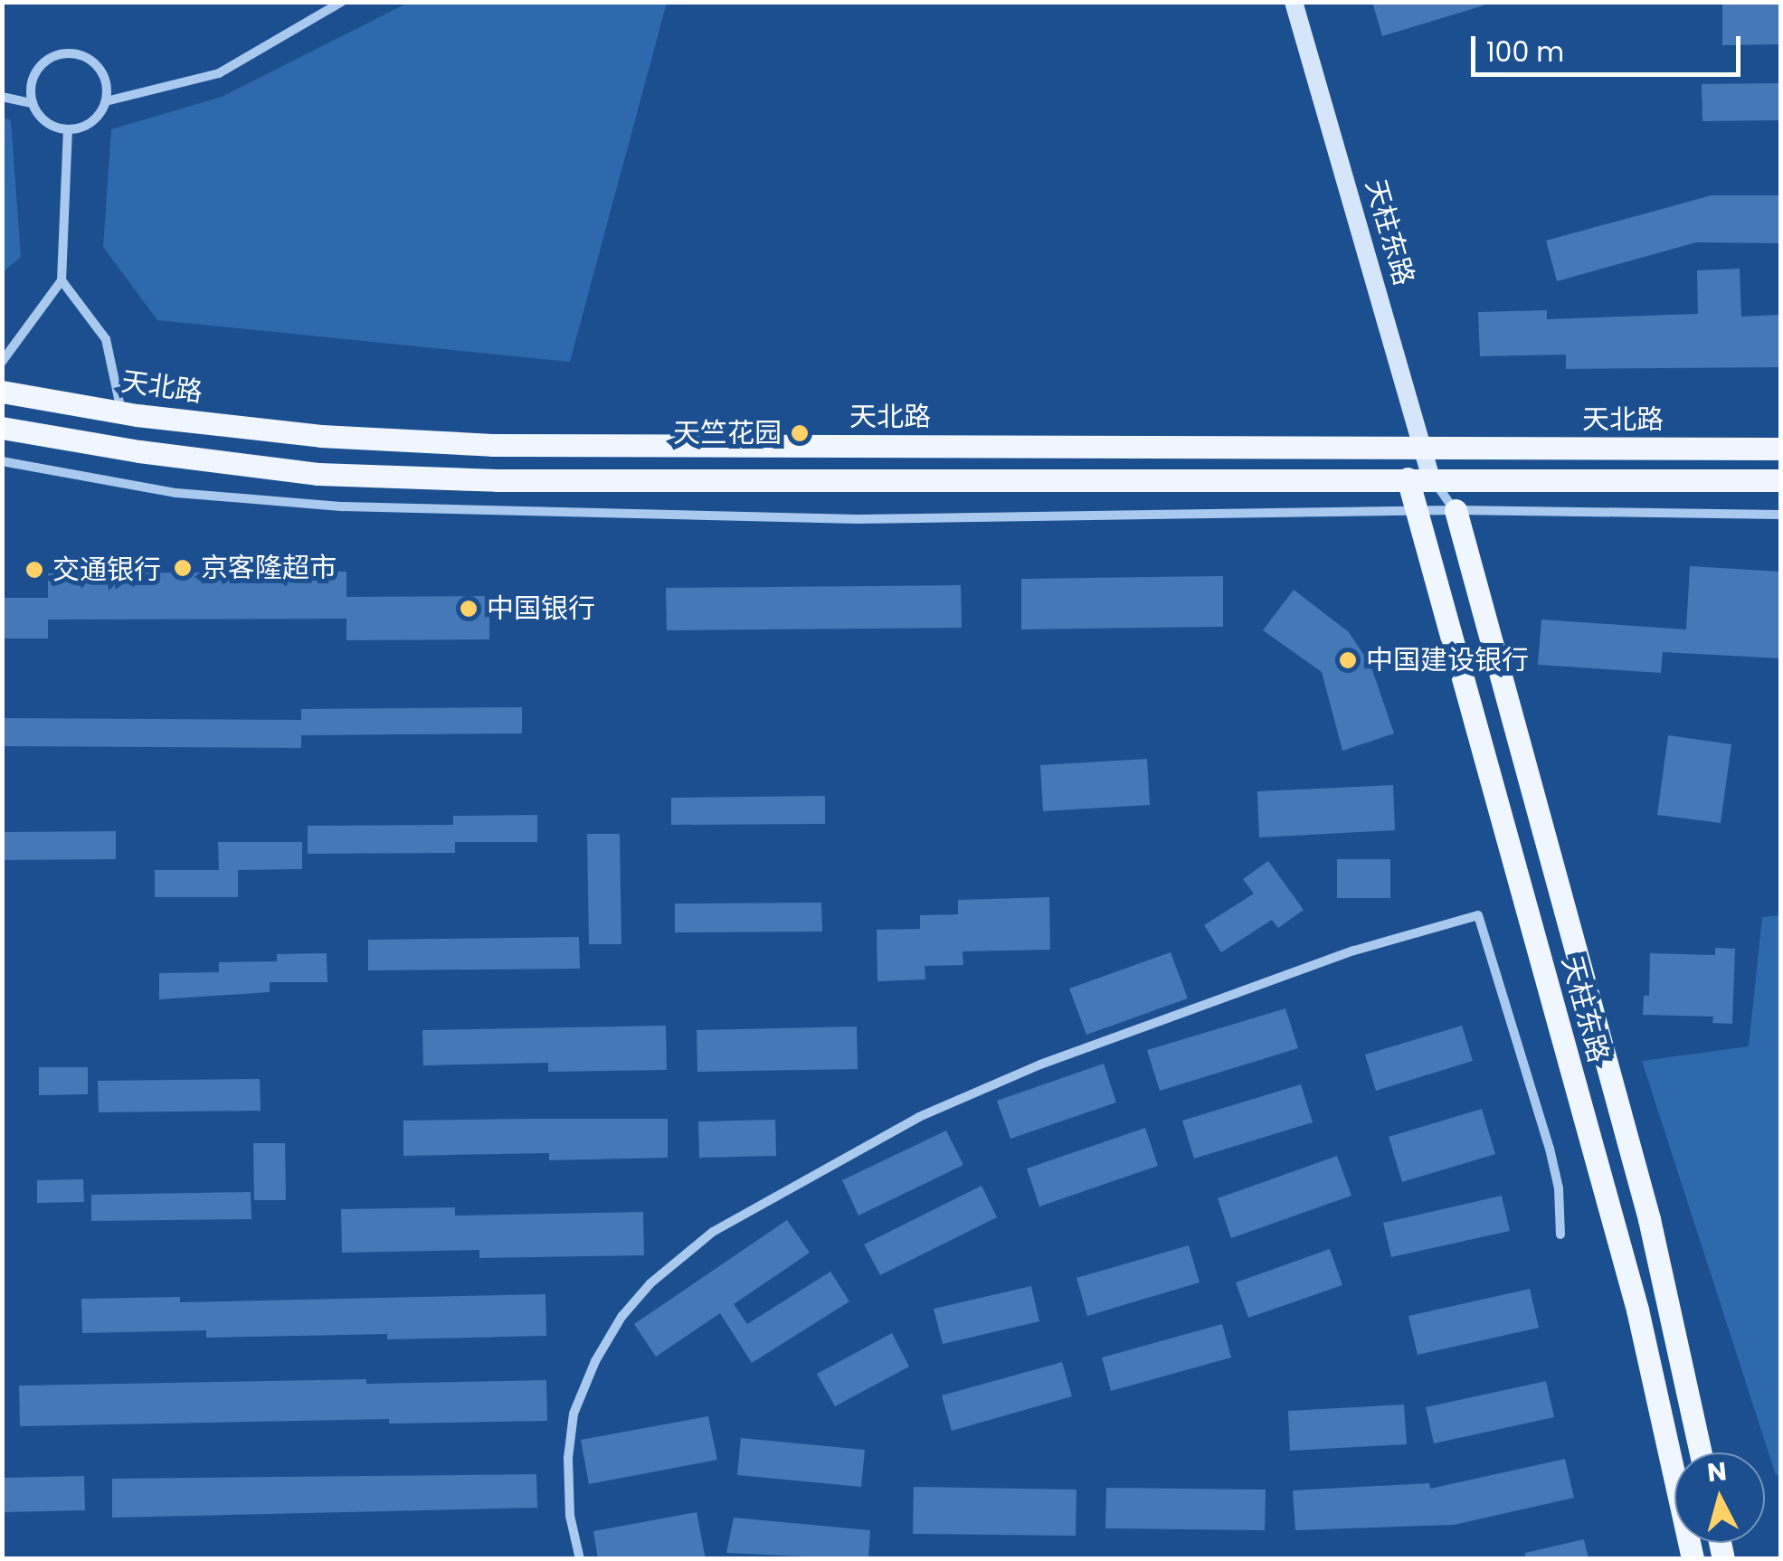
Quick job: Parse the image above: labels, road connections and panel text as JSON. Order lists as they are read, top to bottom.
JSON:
{
  "streets": {
    "main road": ["天柱东路", "天北路"]
  },
  "crossings": [
    ["天柱东路", "天北路"]
  ],
  "places": [
    "天竺花园",
    "京客隆超市",
    "交通银行",
    "中国银行",
    "中国建设银行"
  ],
  "scale_bar": "100 m",
  "north": "top"
}
